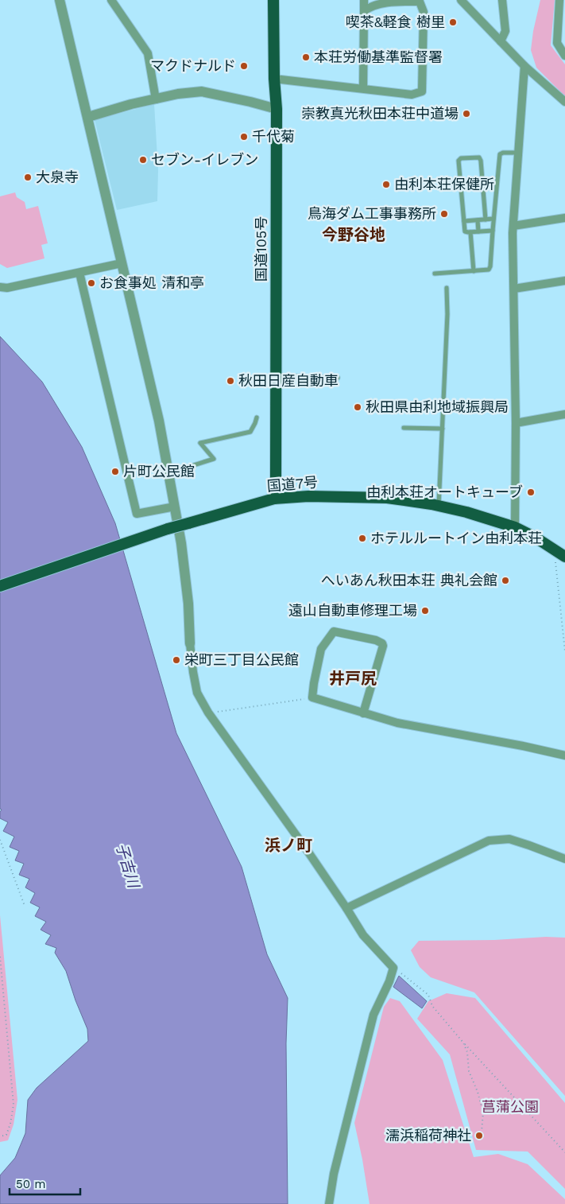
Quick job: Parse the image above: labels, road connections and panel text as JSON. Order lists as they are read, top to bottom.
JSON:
{
  "streets": {
    "highway": ["国道105号", "国道7号"]
  },
  "crossings": [
    ["国道105号", "国道7号"]
  ],
  "districts": ["今野谷地", "井戸尻", "浜ノ町"],
  "water": ["子吉川"],
  "parks": ["菖蒲公園"],
  "places": [
    "喫茶&軽食 樹里",
    "本荘労働基準監督署",
    "マクドナルド",
    "崇教真光秋田本荘中道場",
    "千代菊",
    "セブン-イレブン",
    "大泉寺",
    "由利本荘保健所",
    "鳥海ダム工事事務所",
    "お食事処 清和亭",
    "秋田日産自動車",
    "秋田県由利地域振興局",
    "片町公民館",
    "由利本荘オートキューブ",
    "ホテルルートイン由利本荘",
    "へいあん秋田本荘 典礼会館",
    "遠山自動車修理工場",
    "栄町三丁目公民館",
    "濡浜稲荷神社"
  ],
  "scale_bar": "50 m"
}
